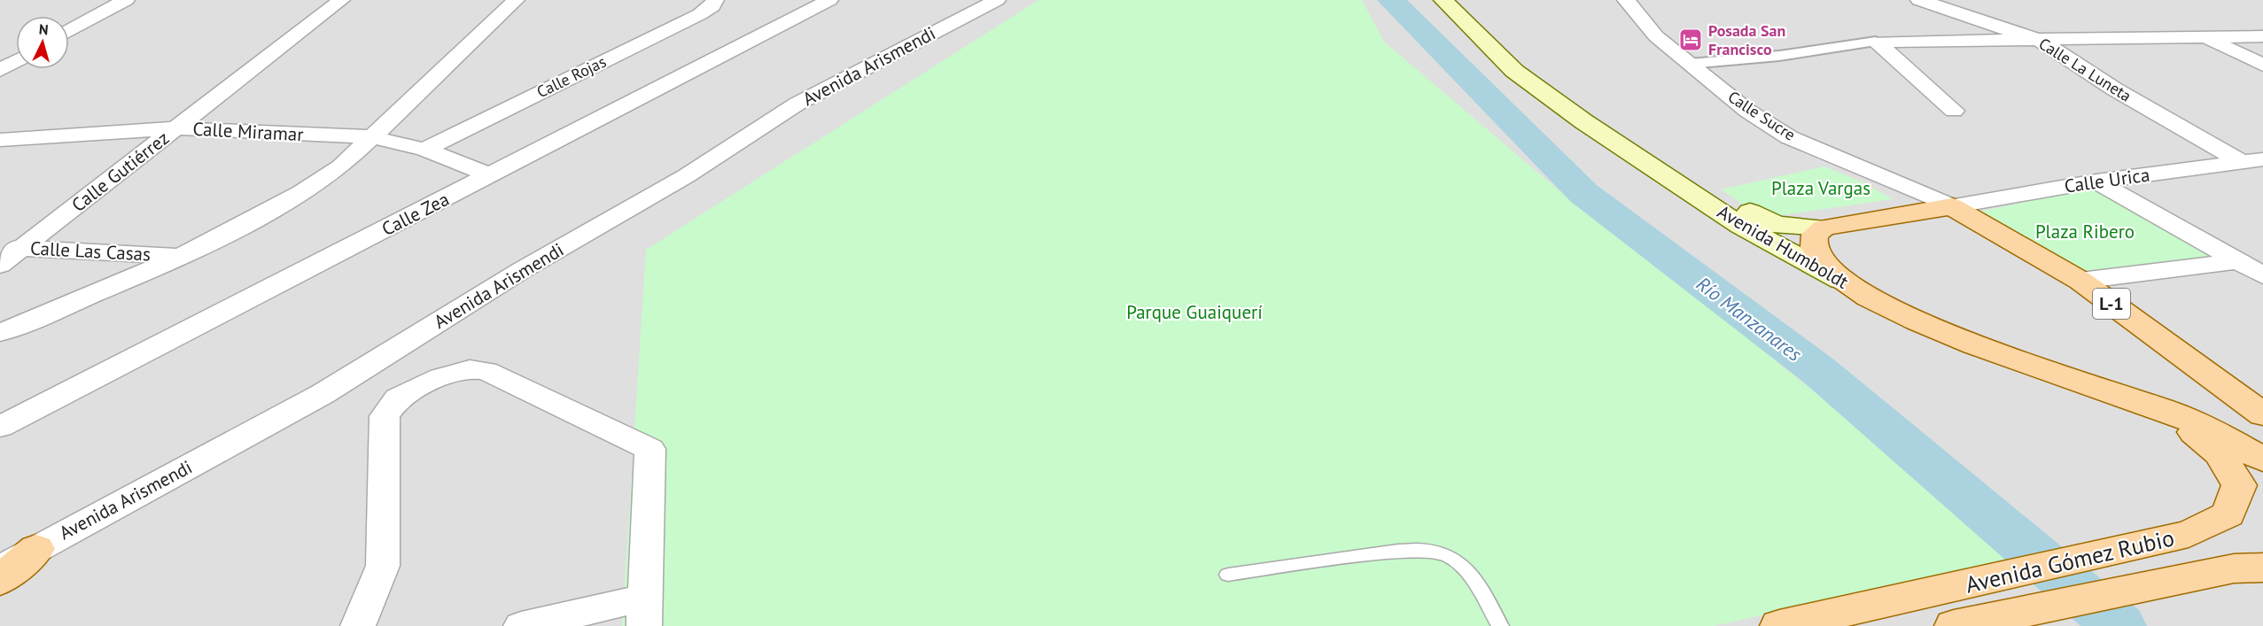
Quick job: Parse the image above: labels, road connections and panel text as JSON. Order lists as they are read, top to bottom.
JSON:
{
  "streets": {
    "main road": ["Avenida Humboldt", "L-1", "Avenida Gómez Rubio"],
    "street": [
      "Avenida Arismendi",
      "Calle La Luneta",
      "Calle Rojas",
      "Calle Sucre",
      "Calle Miramar",
      "Calle Gutiérrez",
      "Calle Urica",
      "Calle Zea",
      "Calle Las Casas"
    ]
  },
  "crossings": [
    ["Calle La Luneta", "Calle Urica"],
    ["Calle Rojas", "Calle Miramar"],
    ["Calle Sucre", "Calle Urica"],
    ["Calle Sucre", "L-1"],
    ["Calle Miramar", "Calle Gutiérrez"],
    ["Calle Miramar", "Calle Zea"],
    ["Calle Gutiérrez", "Calle Las Casas"],
    ["Calle Urica", "L-1"],
    ["Avenida Humboldt", "Avenida Gómez Rubio"]
  ],
  "water": ["Río Manzanares"],
  "parks": ["Plaza Vargas", "Plaza Ribero", "Parque Guaiquerí"],
  "places": {
    "hotel": ["Posada San Francisco"]
  },
  "north": "top"
}
